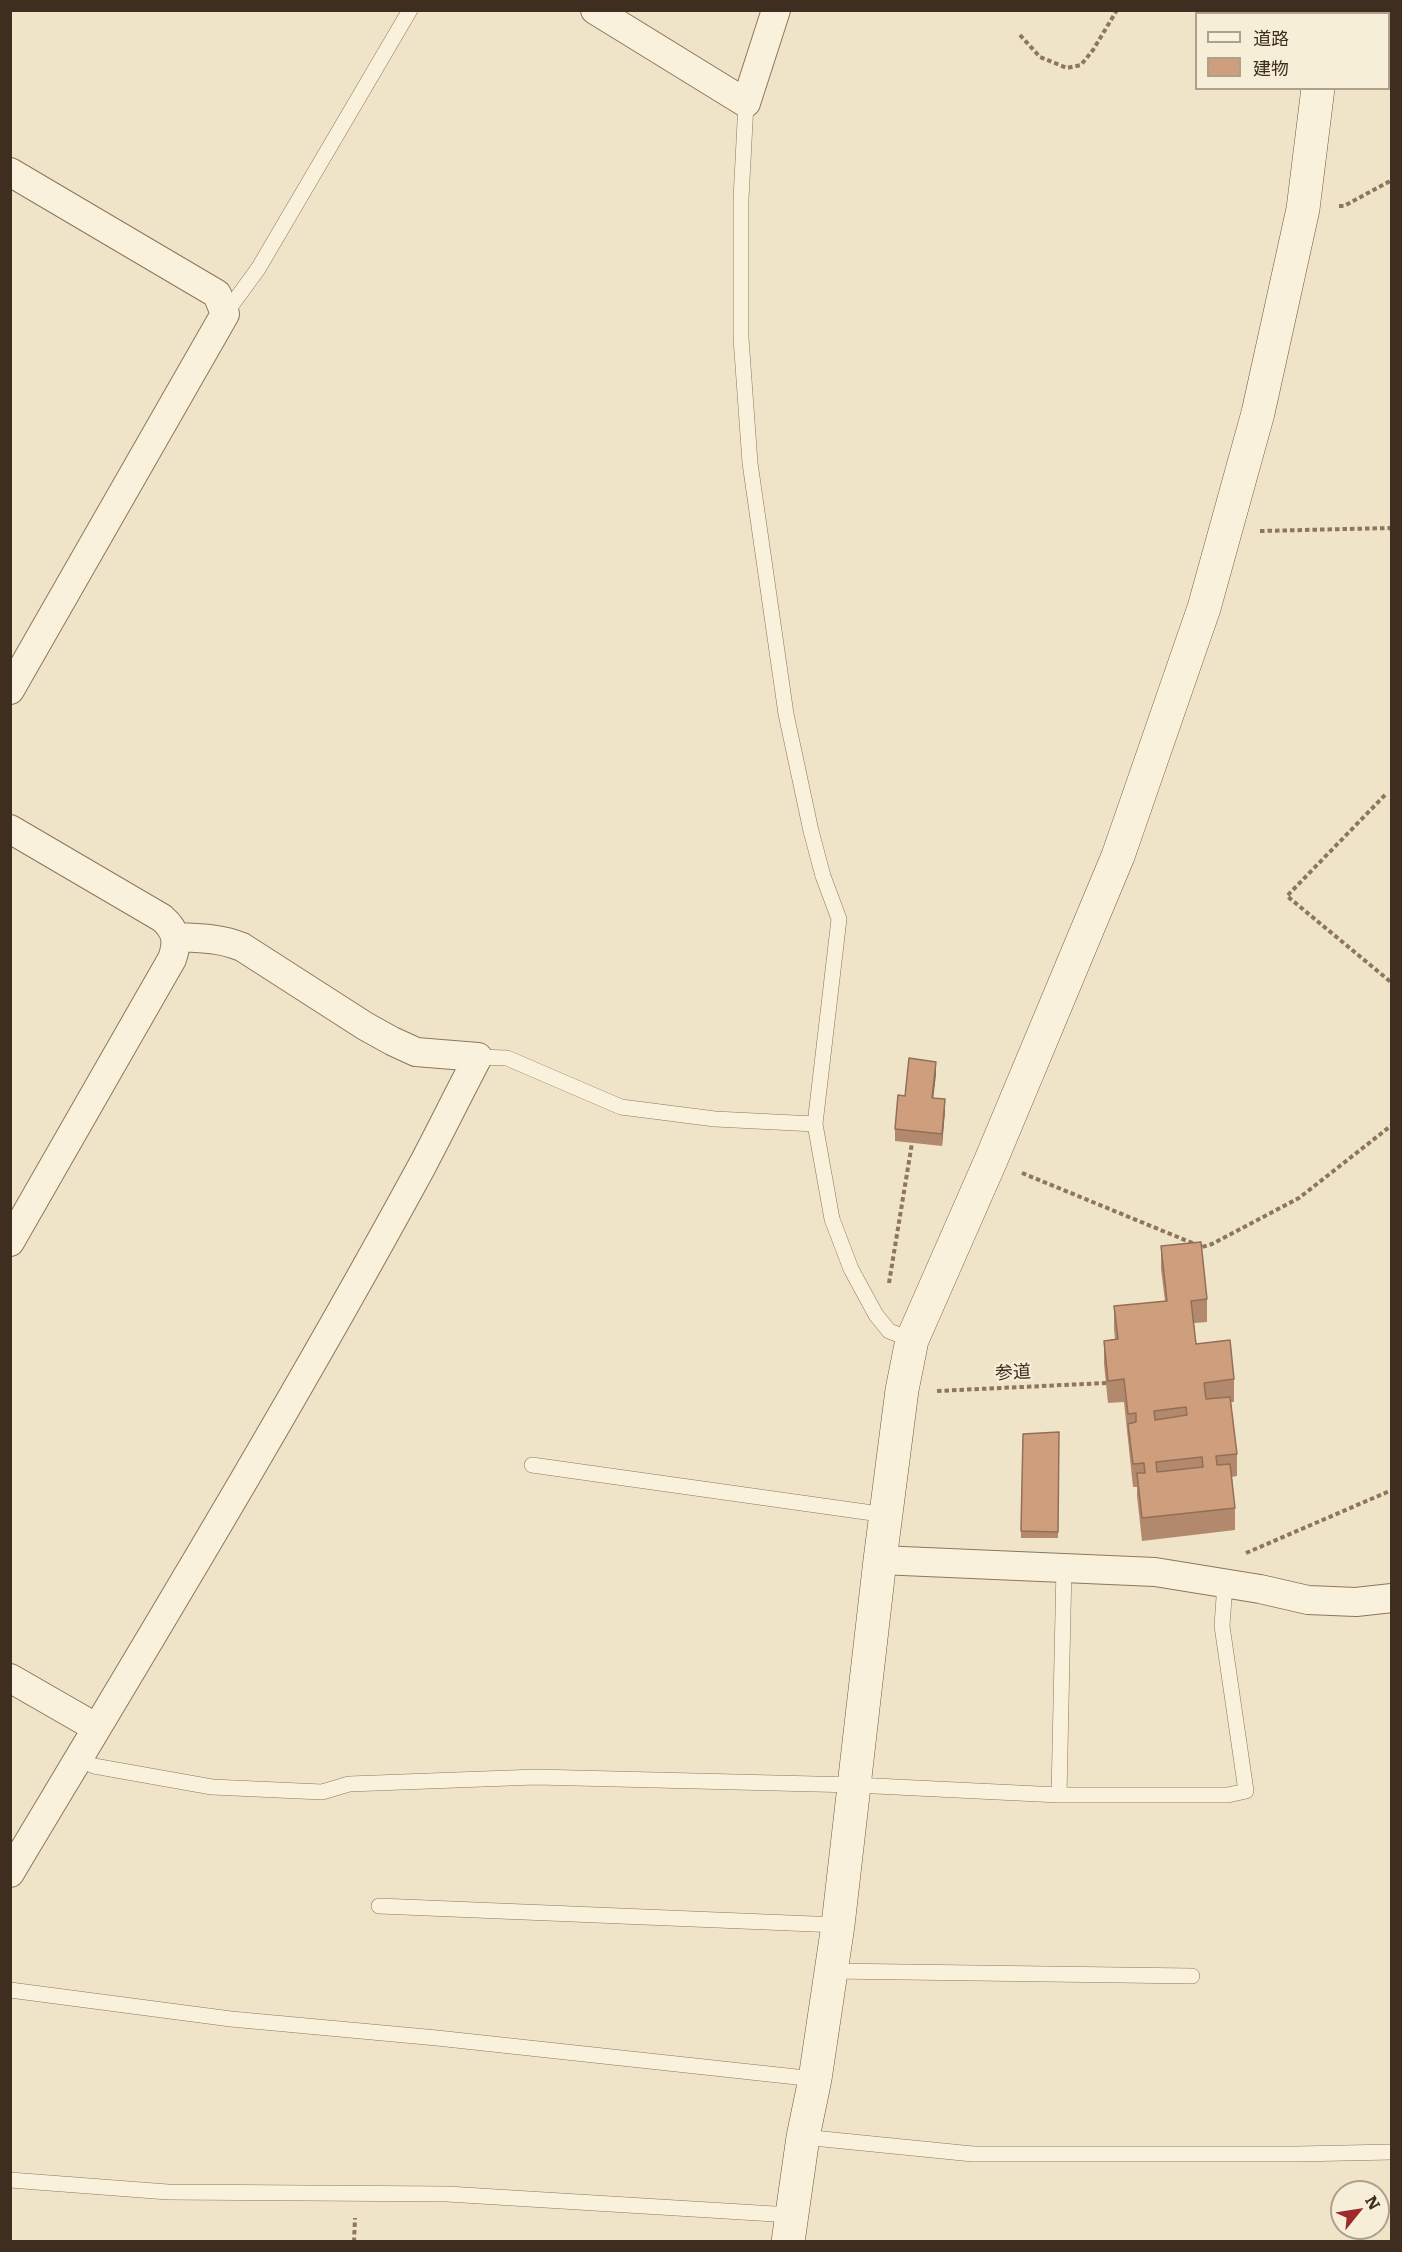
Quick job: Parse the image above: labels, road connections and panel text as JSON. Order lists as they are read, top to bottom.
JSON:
{
  "streets": {
    "path": ["参道"]
  },
  "legend": ["道路", "建物"],
  "north": "top right"
}
